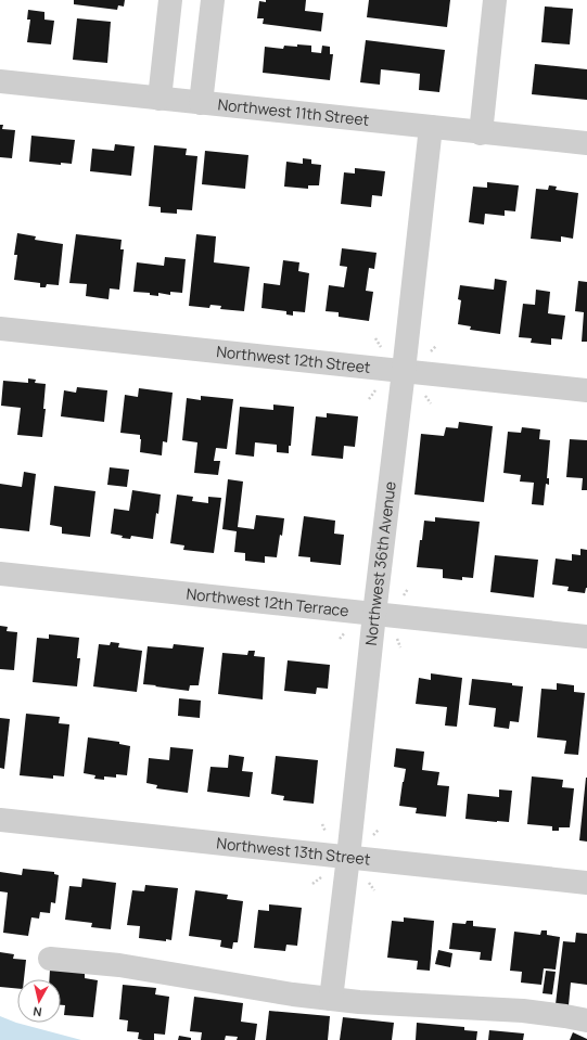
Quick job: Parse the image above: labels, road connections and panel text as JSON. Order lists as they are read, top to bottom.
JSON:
{
  "streets": {
    "street": [
      "Northwest 11th Street",
      "Northwest 12th Street",
      "Northwest 36th Avenue",
      "Northwest 12th Terrace",
      "Northwest 13th Street"
    ]
  },
  "crossings": [
    ["Northwest 11th Street", "Northwest 36th Avenue"],
    ["Northwest 12th Street", "Northwest 36th Avenue"],
    ["Northwest 36th Avenue", "Northwest 12th Terrace"],
    ["Northwest 36th Avenue", "Northwest 13th Street"]
  ],
  "north": "bottom"
}
